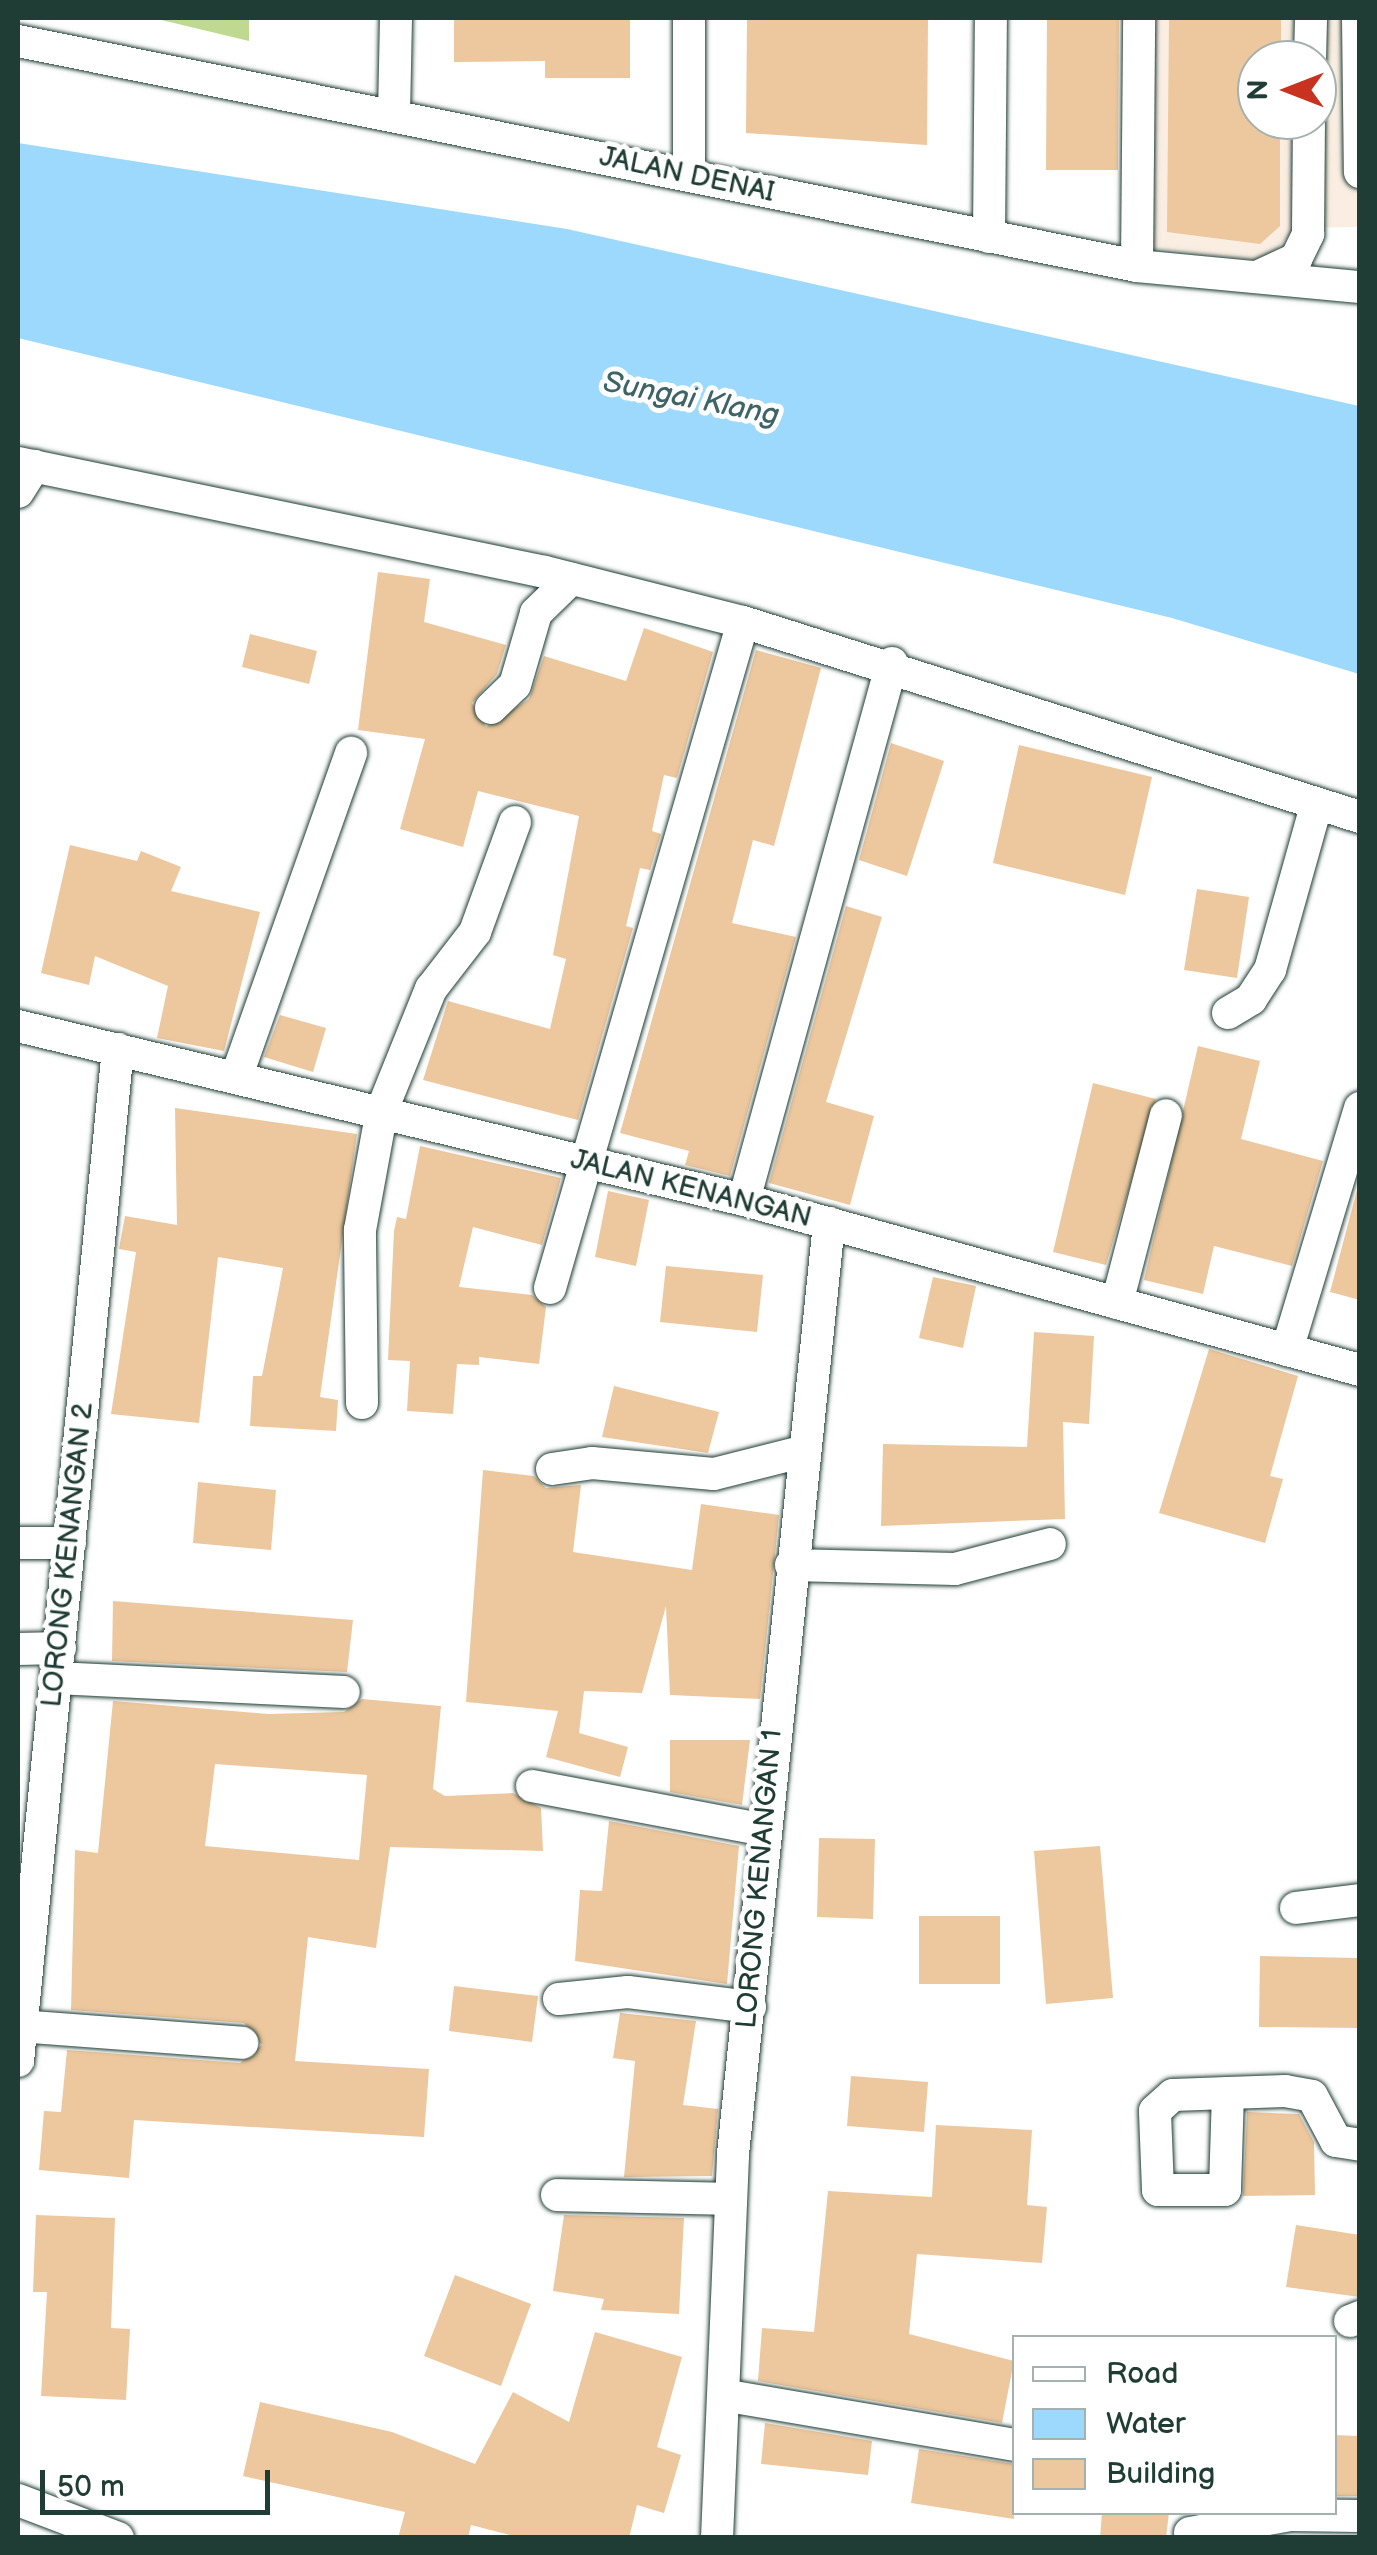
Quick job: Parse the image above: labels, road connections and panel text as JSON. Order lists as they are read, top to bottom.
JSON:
{
  "streets": {
    "street": [
      "JALAN DENAI",
      "JALAN KENANGAN",
      "LORONG KENANGAN 2",
      "LORONG KENANGAN 1"
    ]
  },
  "crossings": [
    ["JALAN KENANGAN", "LORONG KENANGAN 2"],
    ["JALAN KENANGAN", "LORONG KENANGAN 1"]
  ],
  "water": ["Sungai Klang"],
  "legend": ["Road", "Water", "Building"],
  "scale_bar": "50 m",
  "north": "left"
}
